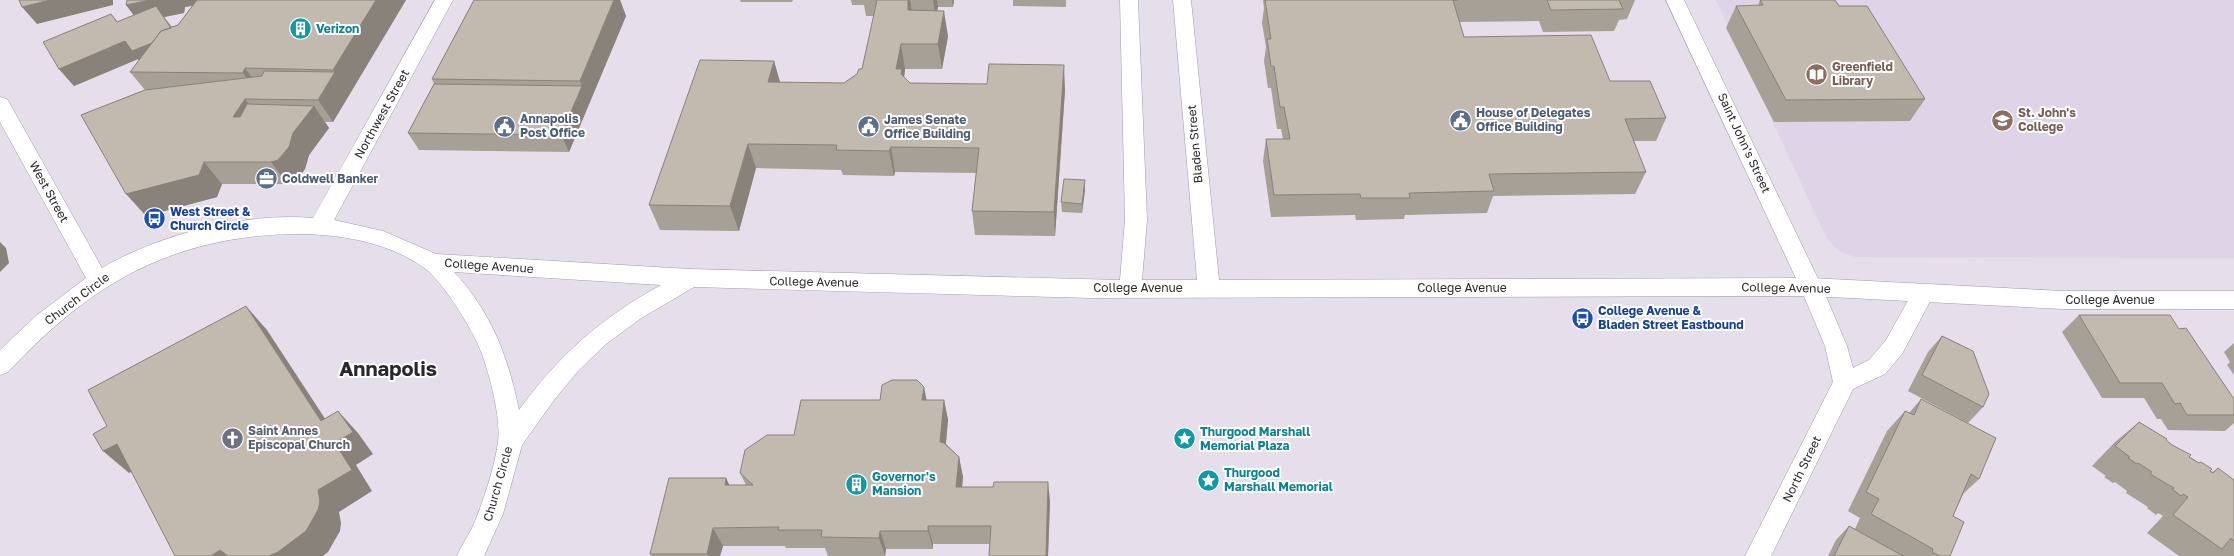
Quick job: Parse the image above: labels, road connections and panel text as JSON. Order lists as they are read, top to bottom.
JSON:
{
  "streets": {
    "main road": [
      "Northwest Street",
      "Saint John's Street",
      "Bladen Street",
      "West Street",
      "College Avenue",
      "Church Circle",
      "North Street"
    ]
  },
  "crossings": [
    ["Northwest Street", "Church Circle"],
    ["Saint John's Street", "College Avenue"],
    ["Bladen Street", "College Avenue"],
    ["West Street", "Church Circle"],
    ["College Avenue", "Church Circle"]
  ],
  "districts": ["Annapolis"],
  "places": {
    "building": ["Verizon", "Governor's Mansion"],
    "library": ["Greenfield Library"],
    "public building": ["House of Delegates Office Building", "Annapolis Post Office", "James Senate Office Building"],
    "school or university": ["St. John's College"],
    "office": ["Coldwell Banker"],
    "bus stop": ["West Street & Church Circle", "College Avenue & Bladen Street Eastbound"],
    "church": ["Saint Annes Episcopal Church"],
    "place": ["Thurgood Marshall Memorial Plaza", "Thurgood Marshall Memorial"]
  }
}
